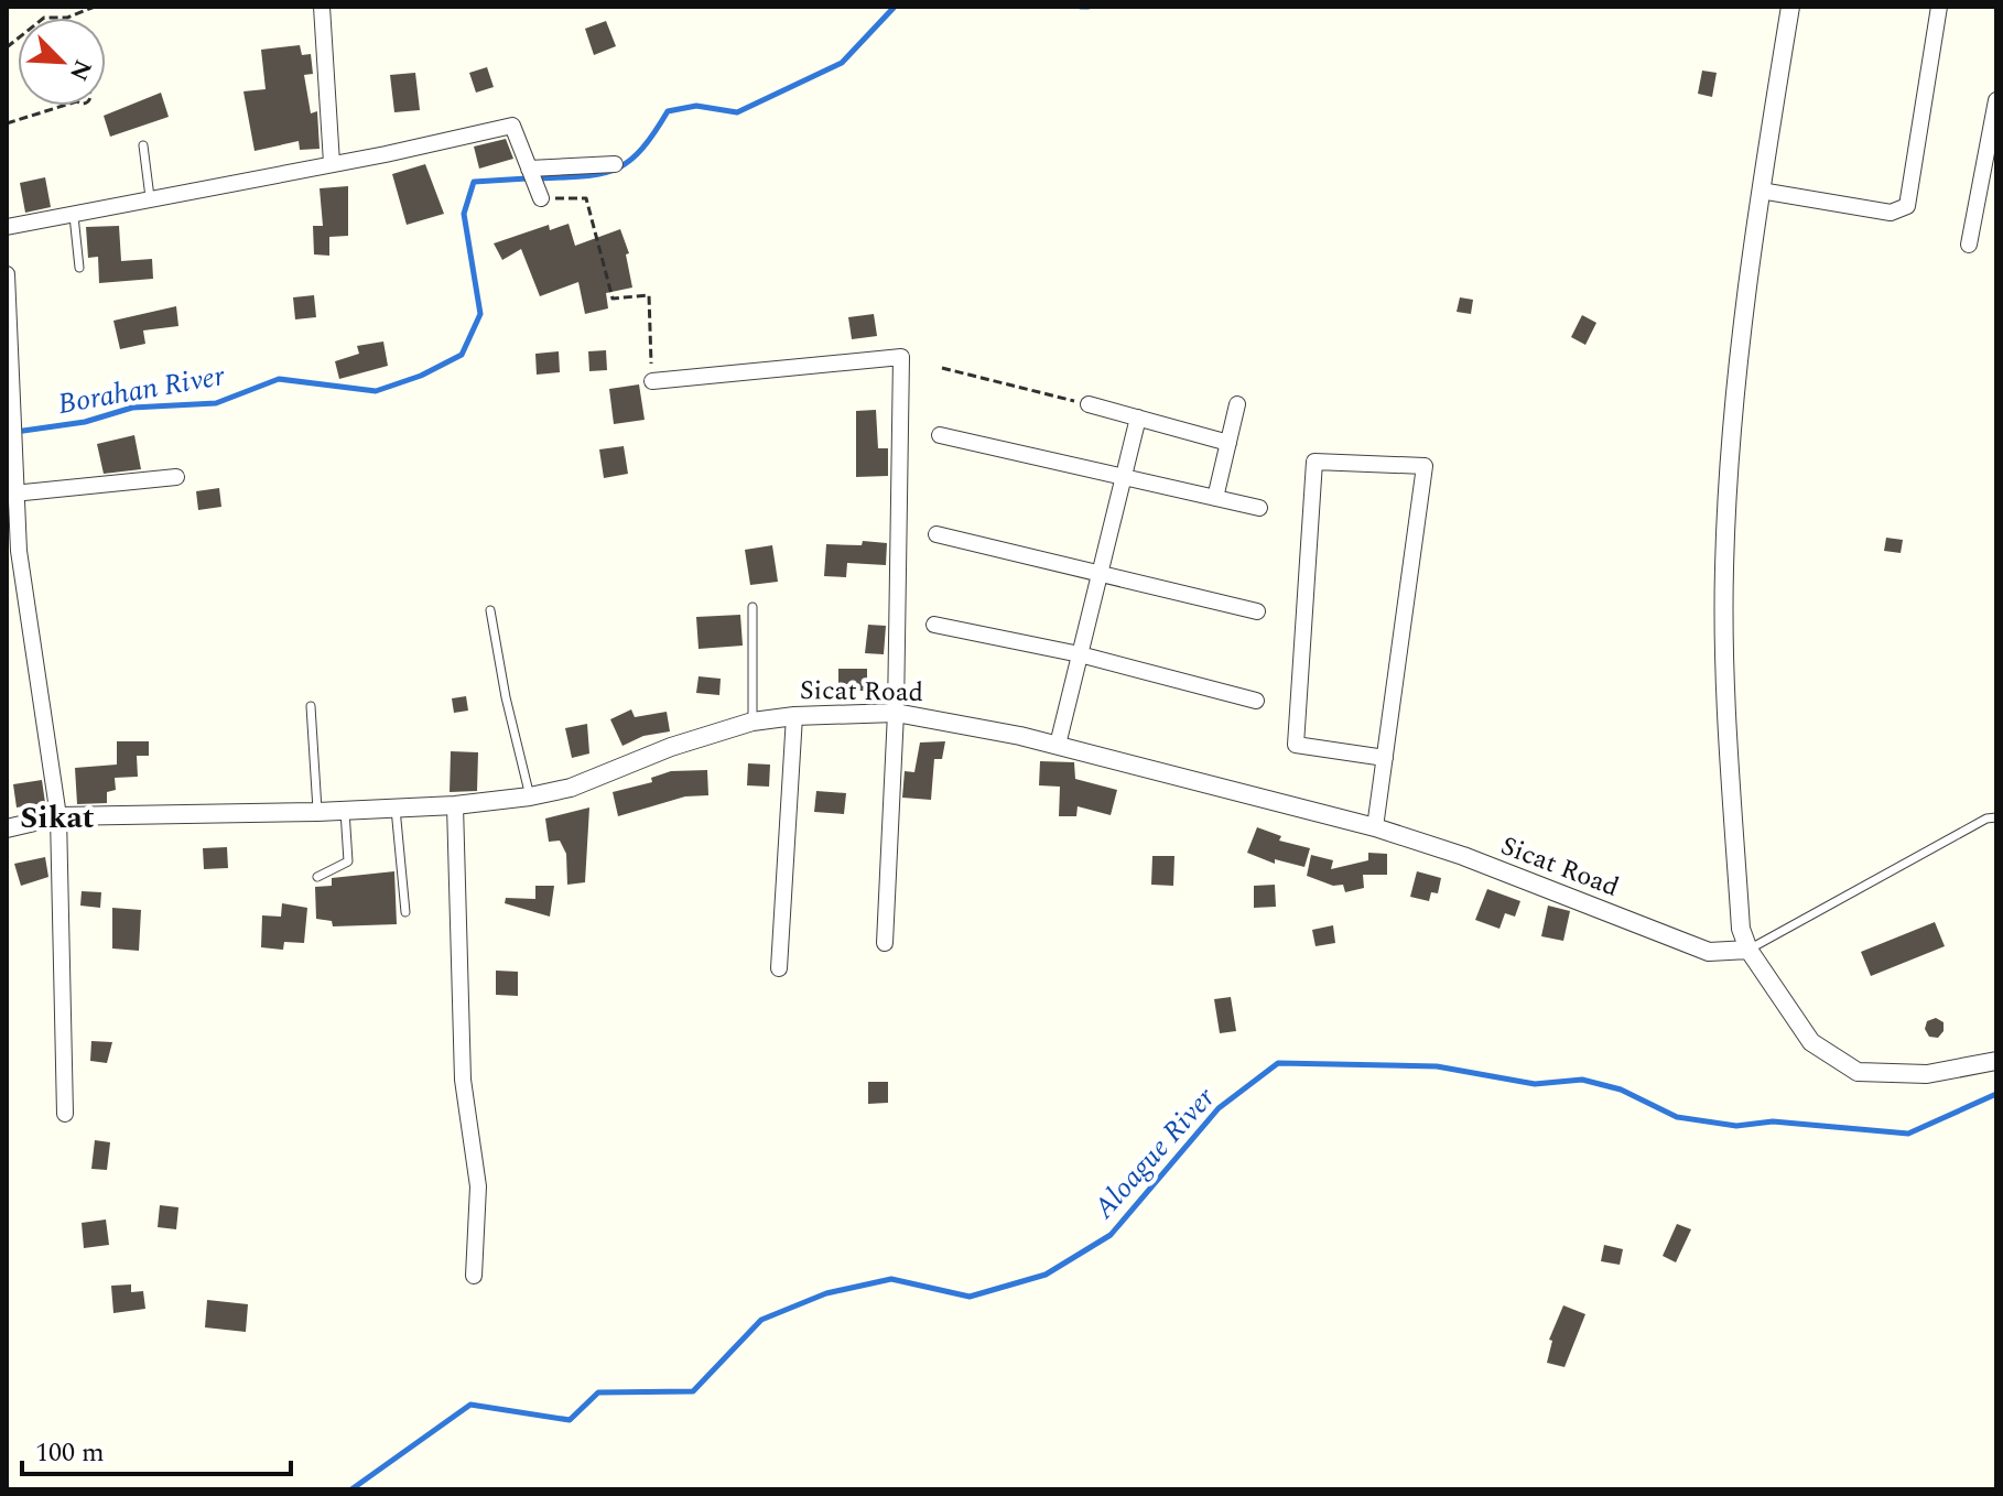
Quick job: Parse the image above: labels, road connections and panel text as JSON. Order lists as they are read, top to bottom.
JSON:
{
  "streets": {
    "street": ["Sicat Road"]
  },
  "districts": ["Sikat"],
  "water": ["Borahan River", "Aloague River"],
  "scale_bar": "100 m",
  "north": "bottom right"
}
